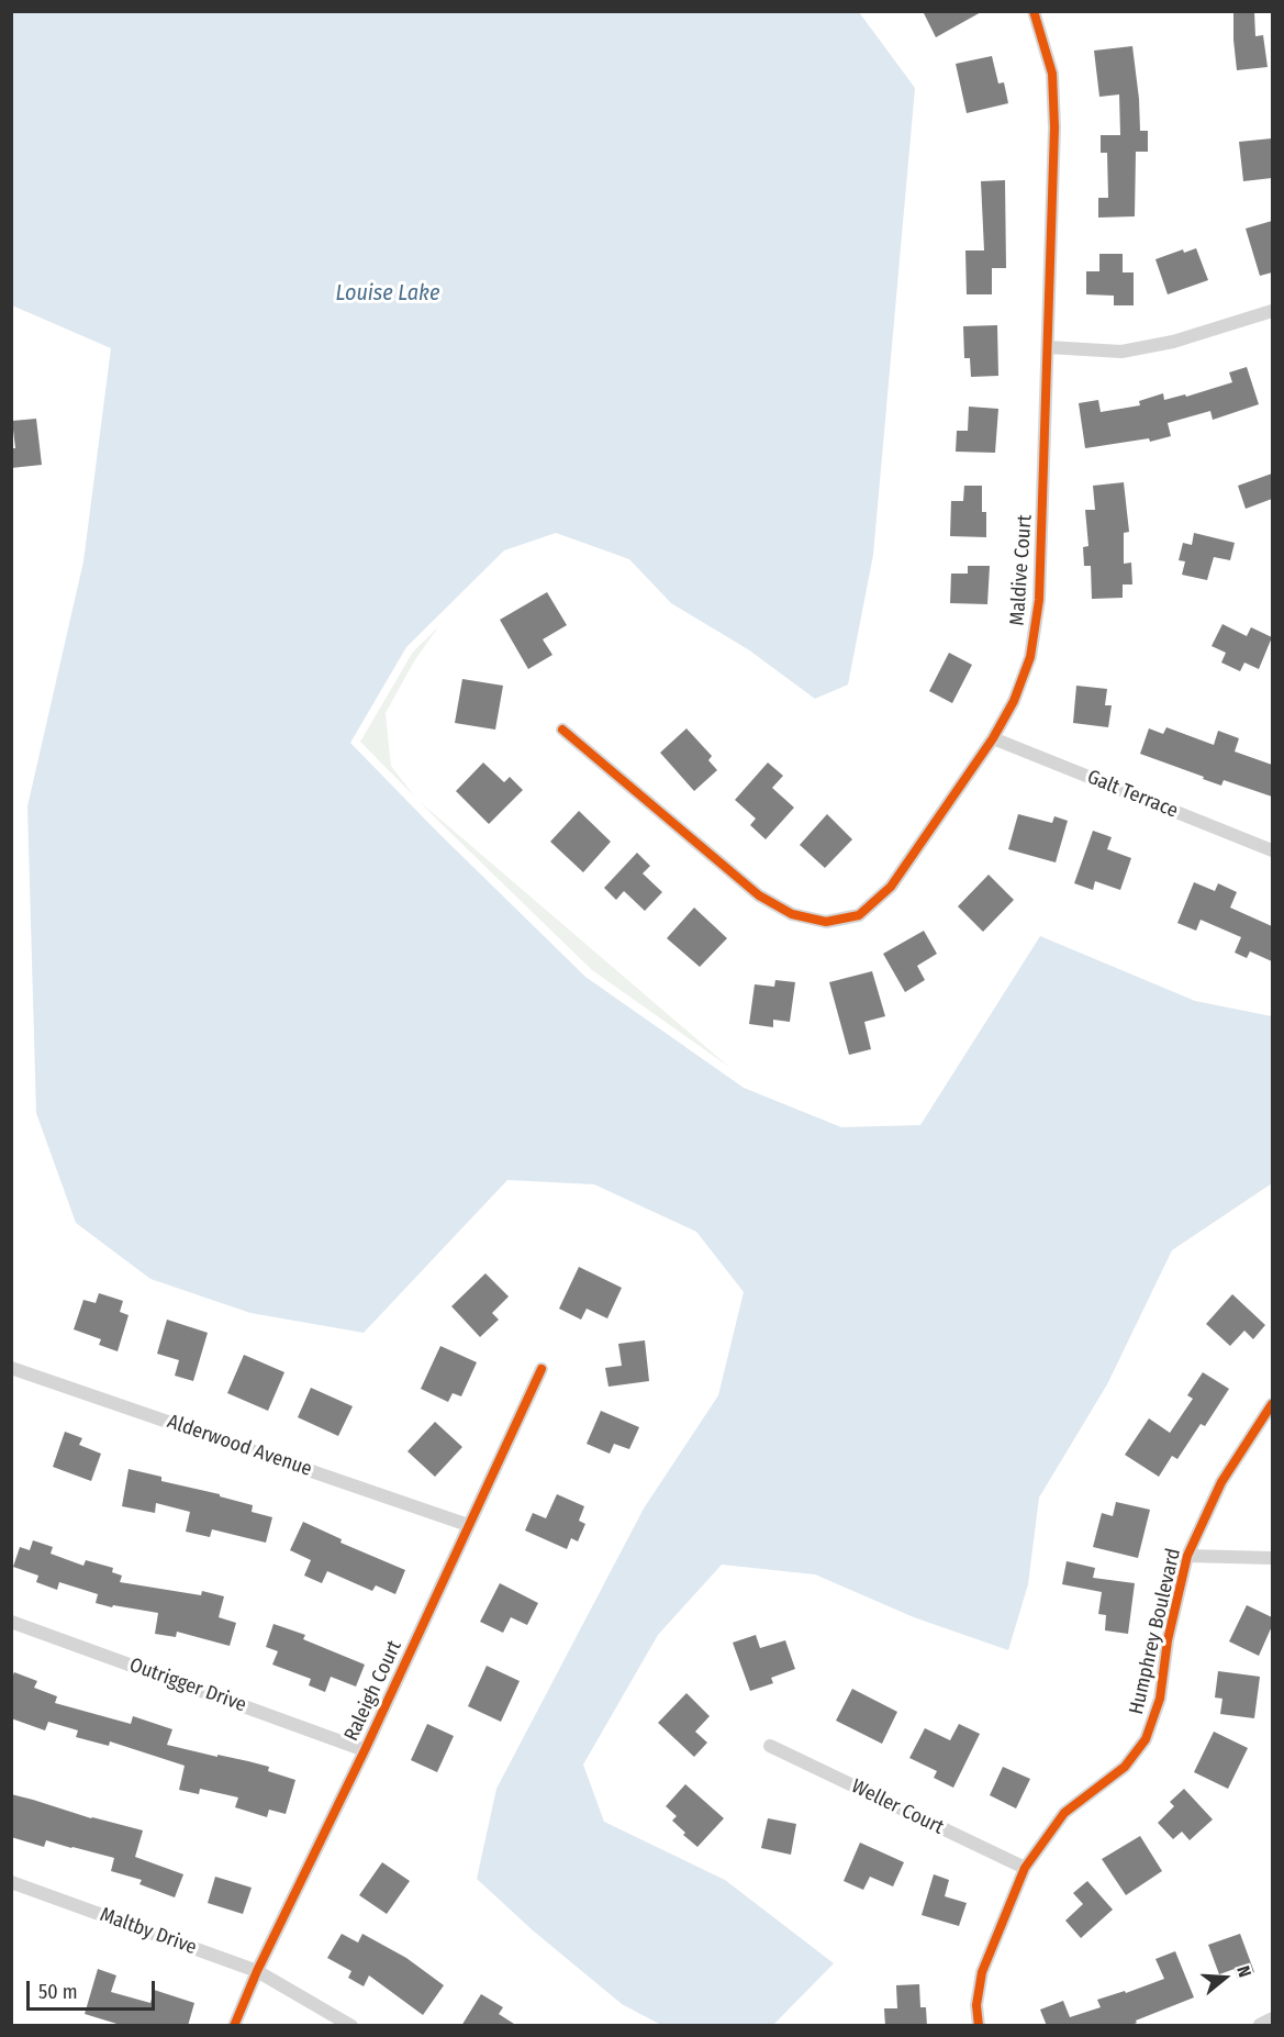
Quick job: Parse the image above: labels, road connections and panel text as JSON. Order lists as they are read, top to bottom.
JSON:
{
  "streets": {
    "street": [
      "Maldive Court",
      "Galt Terrace",
      "Alderwood Avenue",
      "Humphrey Boulevard",
      "Outrigger Drive",
      "Raleigh Court",
      "Weller Court",
      "Maltby Drive"
    ]
  },
  "crossings": [
    ["Maldive Court", "Galt Terrace"],
    ["Alderwood Avenue", "Raleigh Court"],
    ["Humphrey Boulevard", "Weller Court"],
    ["Outrigger Drive", "Raleigh Court"],
    ["Raleigh Court", "Maltby Drive"]
  ],
  "water": ["Louise Lake"],
  "scale_bar": "50 m",
  "north": "right"
}
